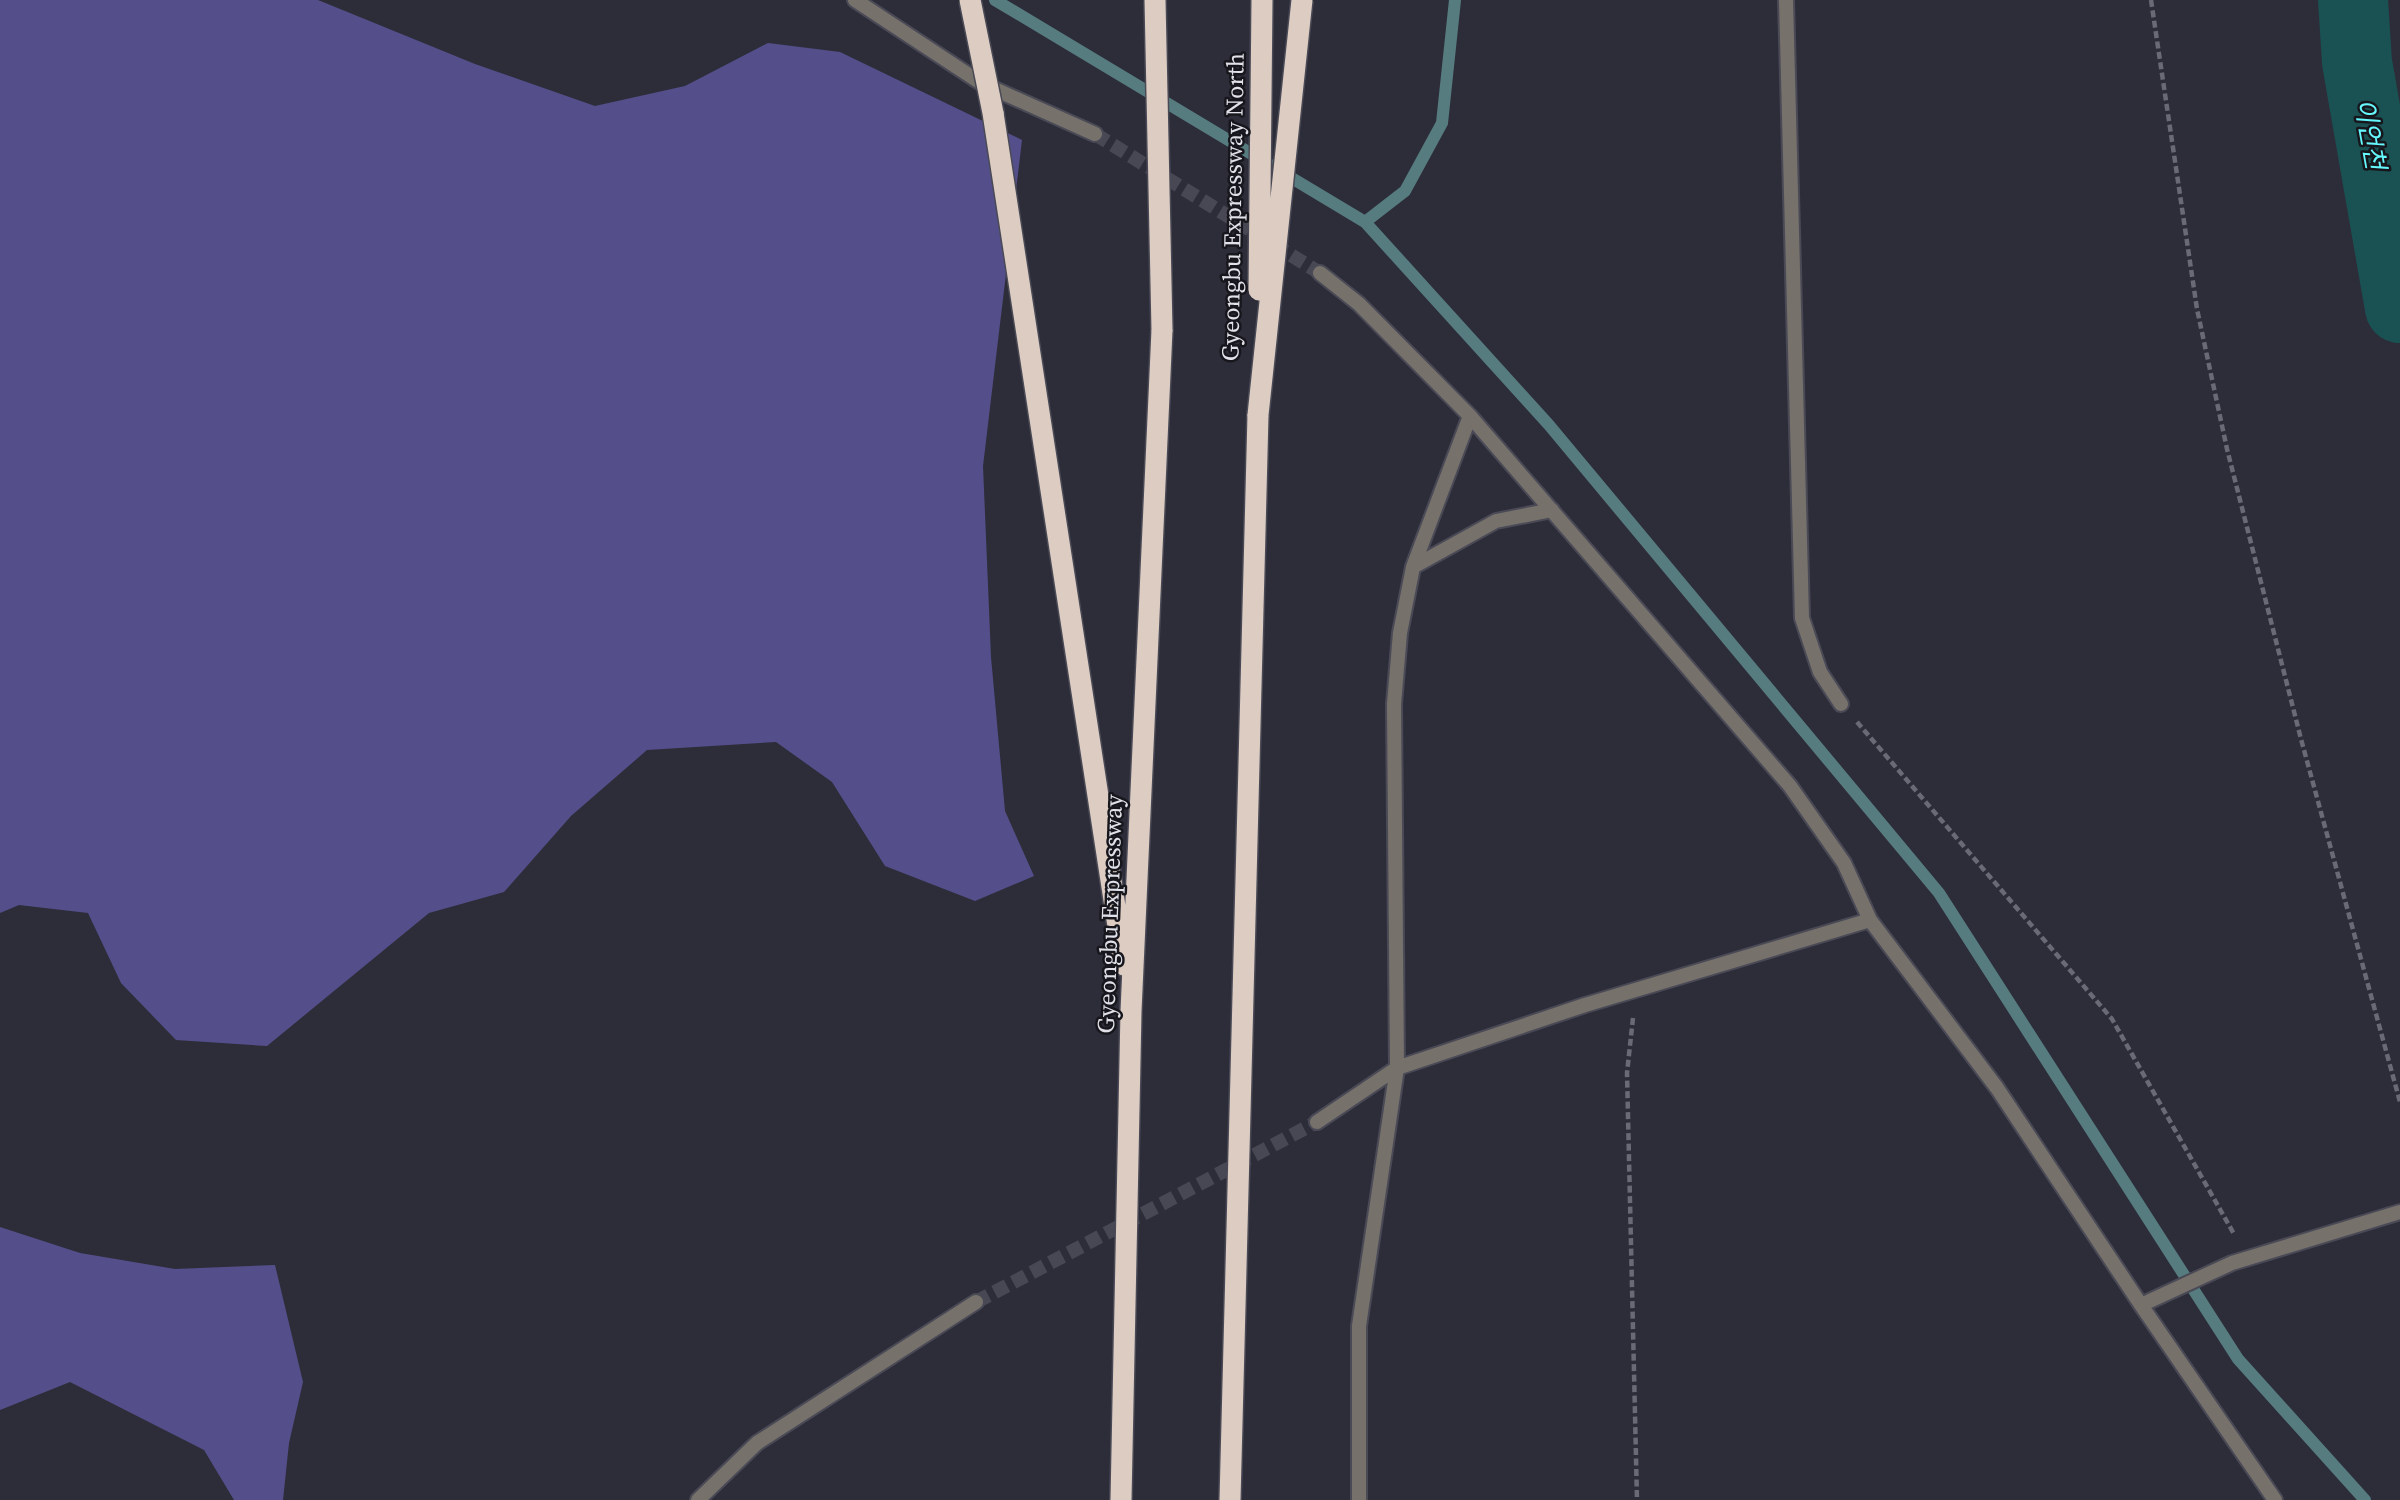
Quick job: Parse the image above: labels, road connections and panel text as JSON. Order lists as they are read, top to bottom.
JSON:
{
  "streets": {
    "highway": ["Gyeongbu Expressway North", "Gyeongbu Expressway"]
  },
  "water": ["이언천"]
}
